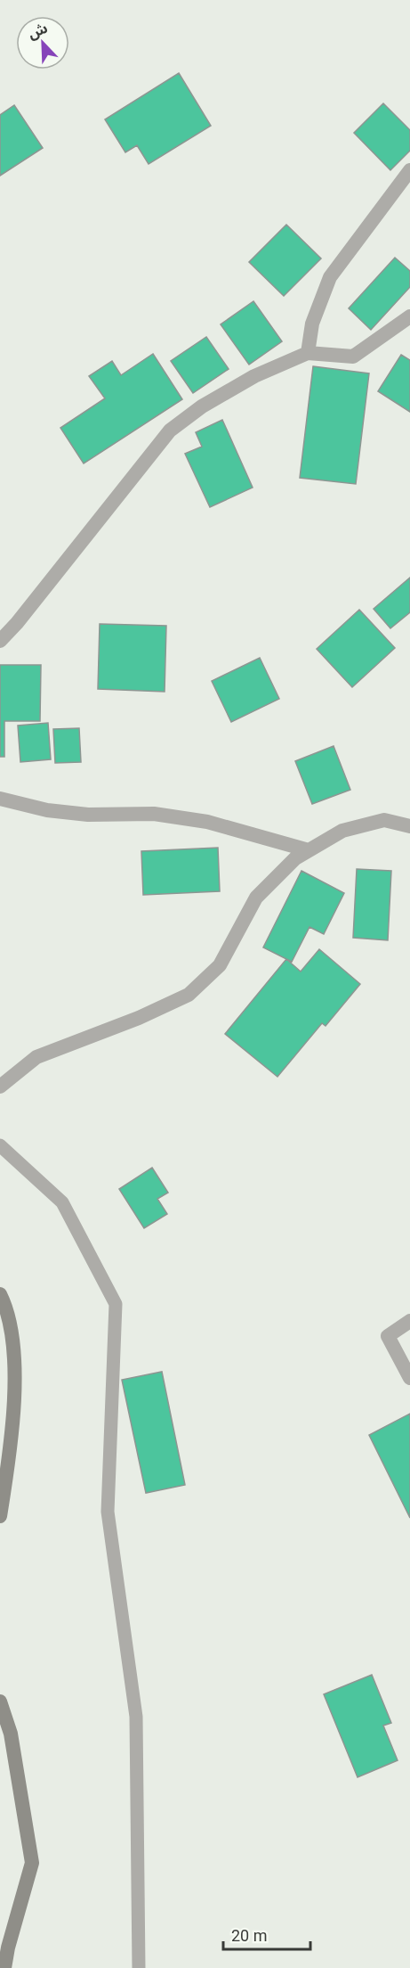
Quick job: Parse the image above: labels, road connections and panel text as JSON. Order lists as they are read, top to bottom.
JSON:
{
  "scale_bar": "20 m",
  "north": "top left"
}
